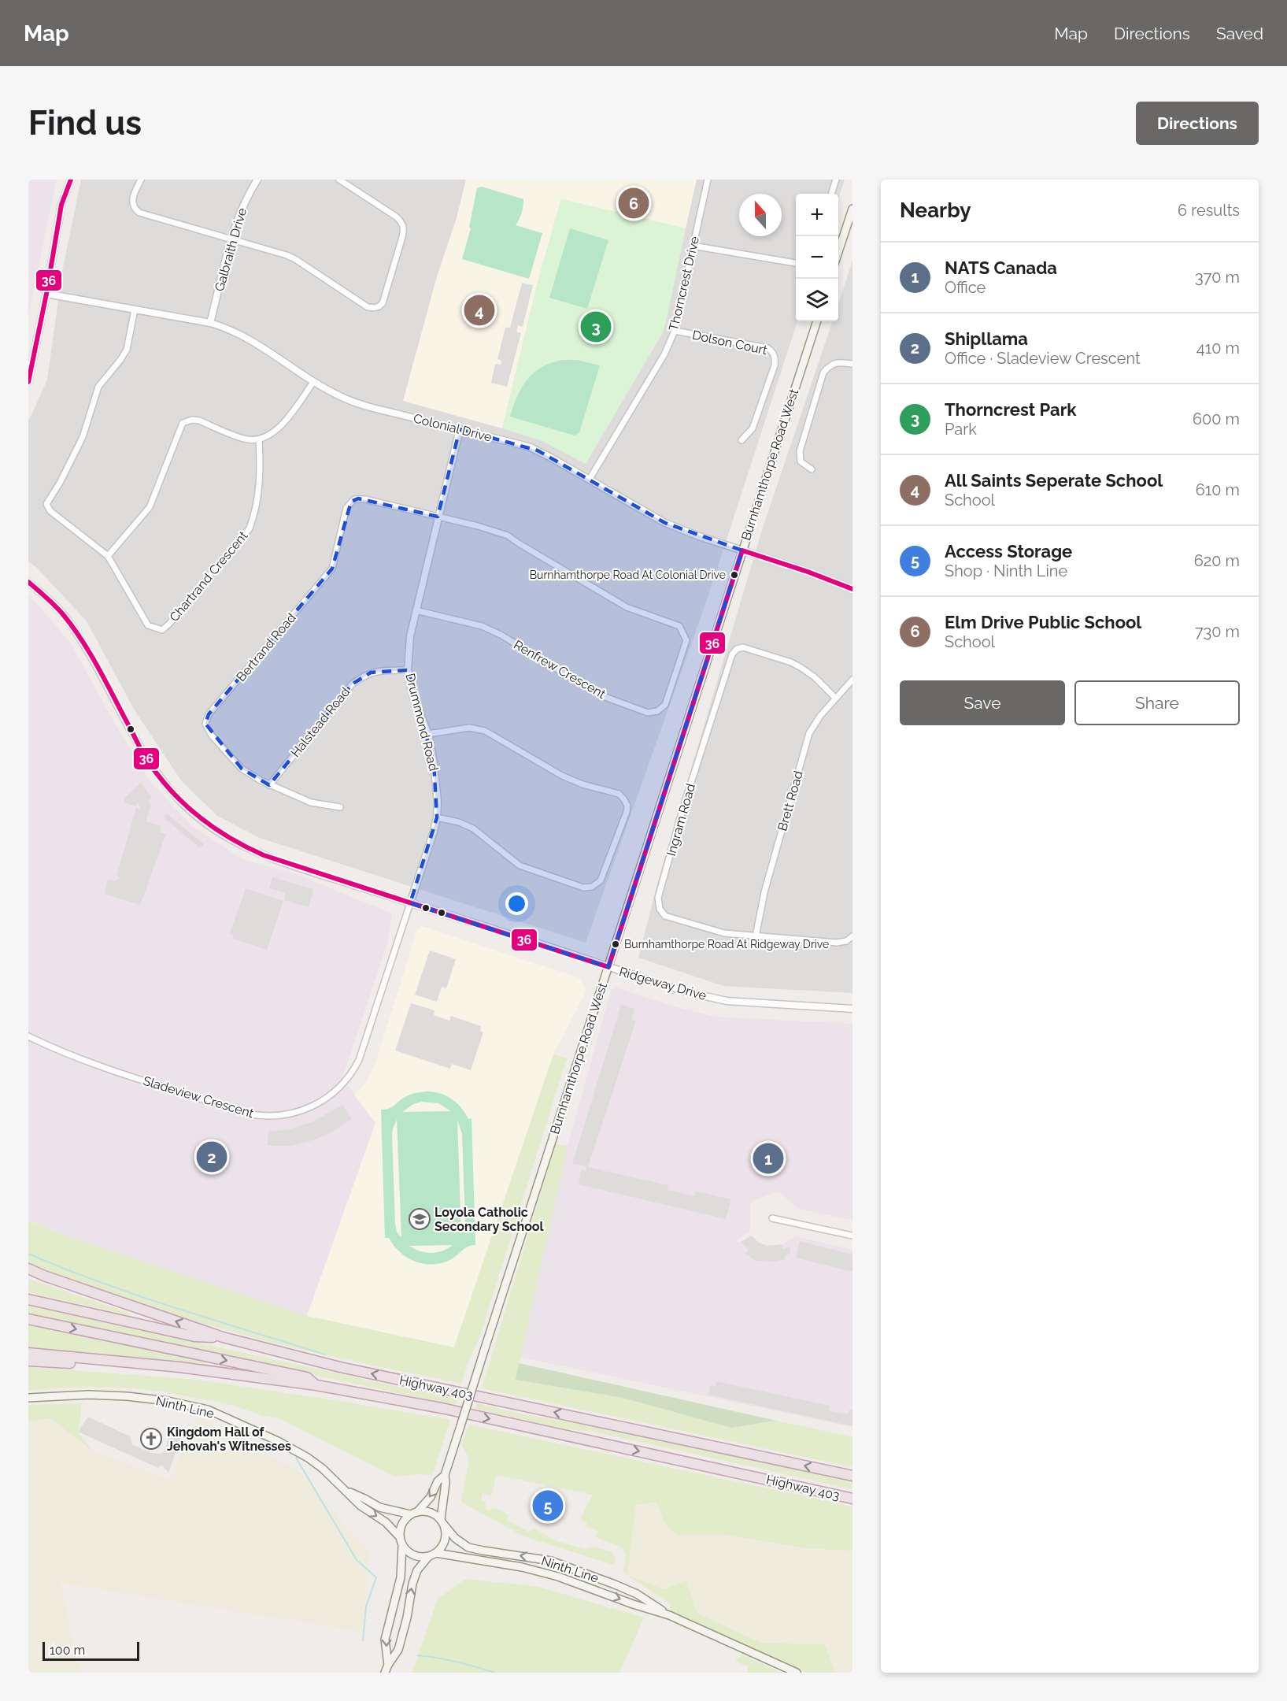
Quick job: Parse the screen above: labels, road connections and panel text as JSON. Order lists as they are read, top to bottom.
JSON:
{
  "streets": {
    "highway": ["Highway 403"],
    "main road": ["Burnhamthorpe Road West", "Ninth Line"],
    "street": [
      "Galbraith Drive",
      "Thorncrest Drive",
      "Dolson Court",
      "Colonial Drive",
      "Chartrand Crescent",
      "Bertrand Road",
      "Renfrew Crescent",
      "Halstead Road",
      "Drummond Road",
      "Brett Road",
      "Ingram Road",
      "Ridgeway Drive",
      "Sladeview Crescent"
    ]
  },
  "crossings": [
    ["Galbraith Drive", "Colonial Drive"],
    ["Thorncrest Drive", "Dolson Court"],
    ["Thorncrest Drive", "Colonial Drive"],
    ["Colonial Drive", "Burnhamthorpe Road West"],
    ["Colonial Drive", "Chartrand Crescent"],
    ["Colonial Drive", "Drummond Road"],
    ["Burnhamthorpe Road West", "Ridgeway Drive"],
    ["Burnhamthorpe Road West", "Ninth Line"],
    ["Bertrand Road", "Renfrew Crescent"],
    ["Bertrand Road", "Halstead Road"],
    ["Bertrand Road", "Drummond Road"],
    ["Renfrew Crescent", "Drummond Road"],
    ["Halstead Road", "Drummond Road"],
    ["Drummond Road", "Ridgeway Drive"],
    ["Drummond Road", "Sladeview Crescent"],
    ["Brett Road", "Ingram Road"],
    ["Ridgeway Drive", "Sladeview Crescent"]
  ],
  "places": {
    "other": ["Burnhamthorpe Road At Colonial Drive", "Burnhamthorpe Road At Ridgeway Drive"],
    "school or university": ["Loyola Catholic Secondary School"],
    "church": ["Kingdom Hall of Jehovah's Witnesses"]
  },
  "lines": ["transit line 36"],
  "scale_bar": "100 m",
  "north": "top",
  "page": {
    "header": "Map",
    "nav": ["Map", "Directions", "Saved"],
    "buttons": [
      "Directions",
      ["Save", "Share"]
    ],
    "title": "Find us",
    "heading": ["Nearby", "6 results"],
    "pins": [
      "6",
      "4",
      "3",
      "2",
      "1",
      "5"
    ],
    "map_buttons": ["+", "−"],
    "list": [
      {
        "mark": "1",
        "name": "NATS Canada",
        "note": "Office",
        "value": "370 m"
      },
      {
        "mark": "2",
        "name": "Shipllama",
        "note": "Office · Sladeview Crescent",
        "value": "410 m"
      },
      {
        "mark": "3",
        "name": "Thorncrest Park",
        "note": "Park",
        "value": "600 m"
      },
      {
        "mark": "4",
        "name": "All Saints Seperate School",
        "note": "School",
        "value": "610 m"
      },
      {
        "mark": "5",
        "name": "Access Storage",
        "note": "Shop · Ninth Line",
        "value": "620 m"
      },
      {
        "mark": "6",
        "name": "Elm Drive Public School",
        "note": "School",
        "value": "730 m"
      }
    ],
    "scale": "100 m"
  }
}
